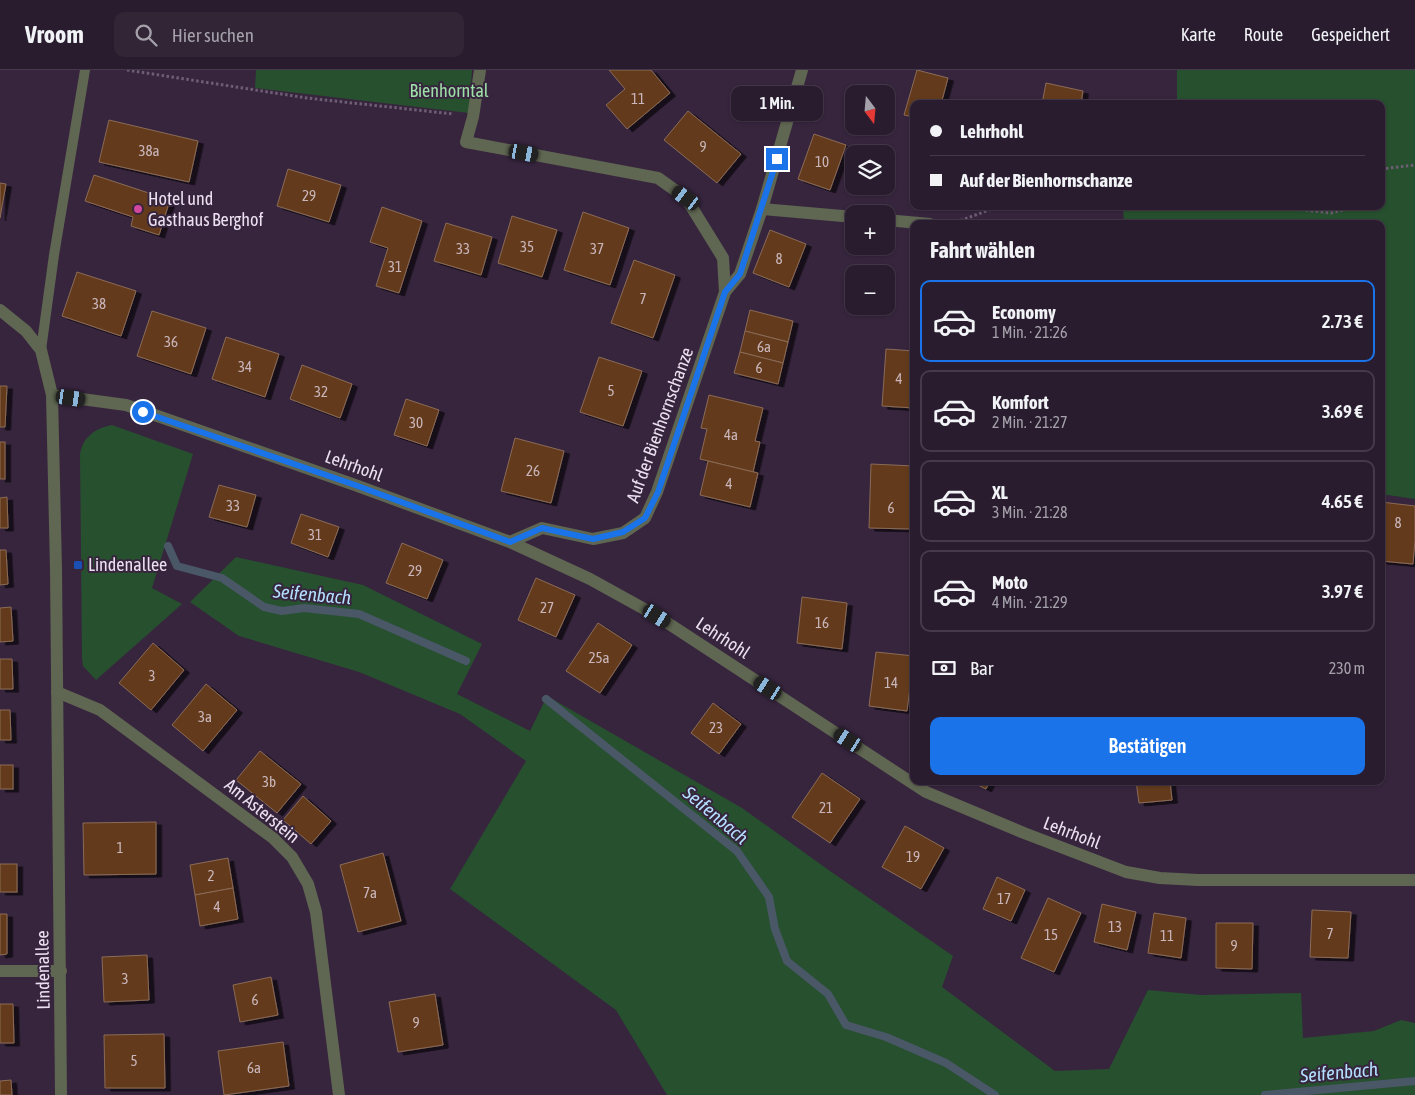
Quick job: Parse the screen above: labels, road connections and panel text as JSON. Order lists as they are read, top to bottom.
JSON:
{
  "streets": {
    "street": [
      "Auf der Bienhornschanze",
      "Lehrhohl",
      "Am Asterstein",
      "Lindenallee"
    ]
  },
  "crossings": [
    ["Auf der Bienhornschanze", "Lehrhohl"],
    ["Lehrhohl", "Lindenallee"],
    ["Am Asterstein", "Lindenallee"]
  ],
  "water": ["Seifenbach"],
  "parks": ["Bienhorntal"],
  "places": {
    "other": ["Hotel und Gasthaus Berghof"],
    "transit": ["Lindenallee"]
  },
  "house_numbers": [
    "11",
    "9",
    "38a",
    "10",
    "29",
    "35",
    "33",
    "37",
    "8",
    "31",
    "7",
    "38",
    "36",
    "6a",
    "34",
    "6",
    "4",
    "5",
    "32",
    "30",
    "4a",
    "26",
    "4",
    "33",
    "6",
    "8",
    "31",
    "29",
    "27",
    "16",
    "25a",
    "3",
    "14",
    "3a",
    "23",
    "3b",
    "21",
    "1",
    "19",
    "2",
    "7a",
    "17",
    "4",
    "13",
    "7",
    "15",
    "11",
    "9",
    "3",
    "6",
    "9",
    "5",
    "6a"
  ],
  "north": "bottom",
  "page": {
    "header": "Vroom",
    "search": "Hier suchen",
    "nav": ["Karte", "Route", "Gespeichert"],
    "map_buttons": ["+", "−"],
    "bubble": "1 Min.",
    "banner": ["Lehrhohl", "Auf der Bienhornschanze"],
    "heading": "Fahrt wählen",
    "list": [
      {
        "name": "Economy",
        "note": "1 Min. · 21:26",
        "value": "2.73 €"
      },
      {
        "name": "Komfort",
        "note": "2 Min. · 21:27",
        "value": "3.69 €"
      },
      {
        "name": "XL",
        "note": "3 Min. · 21:28",
        "value": "4.65 €"
      },
      {
        "name": "Moto",
        "note": "4 Min. · 21:29",
        "value": "3.97 €"
      }
    ],
    "pay": ["Bar", "230 m"],
    "buttons": "Bestätigen"
  }
}
